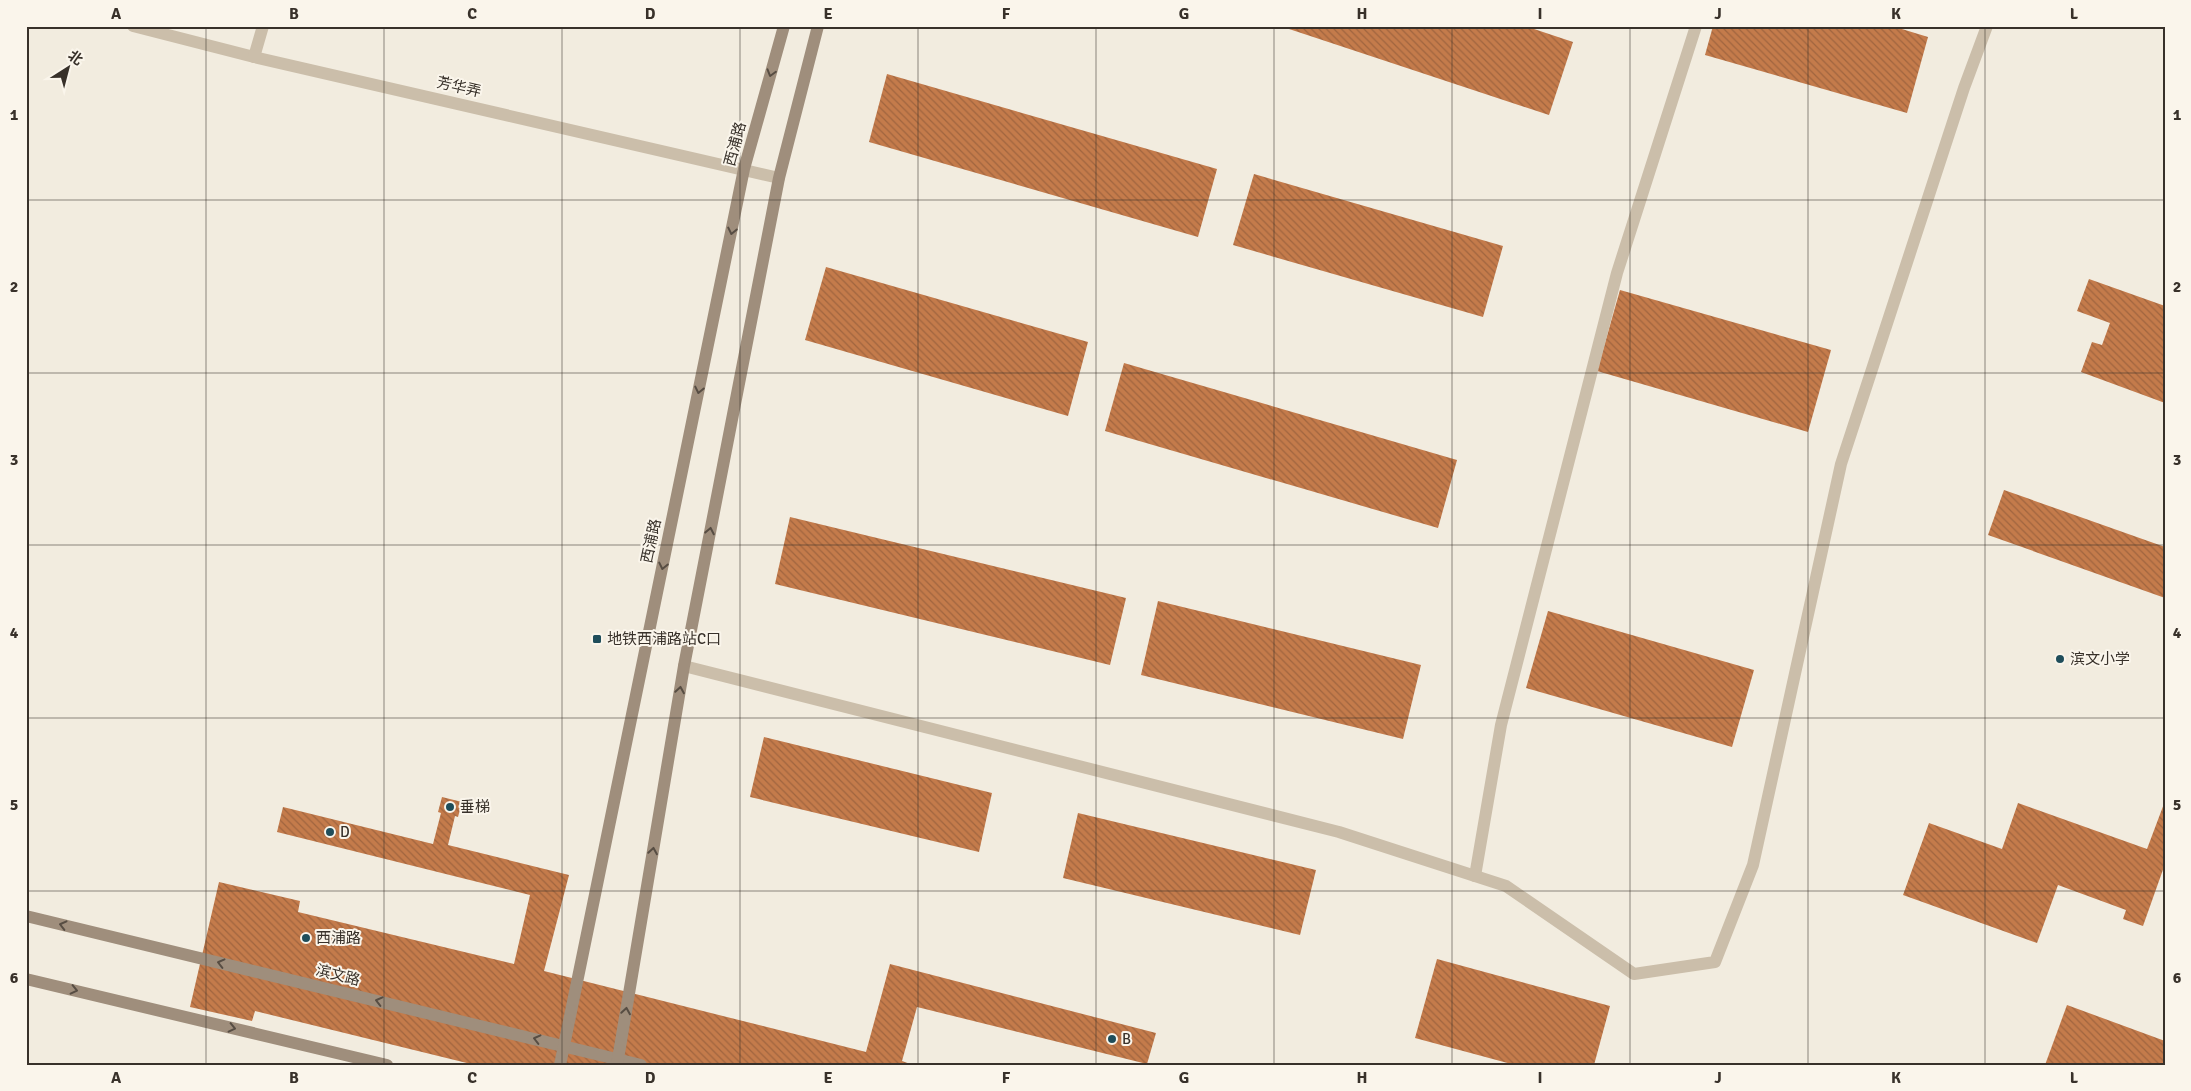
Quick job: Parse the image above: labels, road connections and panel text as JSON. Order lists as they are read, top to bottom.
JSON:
{
  "streets": {
    "street": ["芳华弄", "西浦路", "滨文路"]
  },
  "crossings": [
    ["芳华弄", "西浦路"],
    ["西浦路", "滨文路"]
  ],
  "places": {
    "transit": ["地铁西浦路站C口"],
    "other": [
      "滨文小学",
      "垂梯",
      "D",
      "西浦路",
      "B"
    ]
  },
  "north": "top right",
  "grid": {
    "columns": [
      "A",
      "B",
      "C",
      "D",
      "E",
      "F",
      "G",
      "H",
      "I",
      "J",
      "K",
      "L"
    ],
    "rows": [
      "1",
      "2",
      "3",
      "4",
      "5",
      "6"
    ]
  }
}
